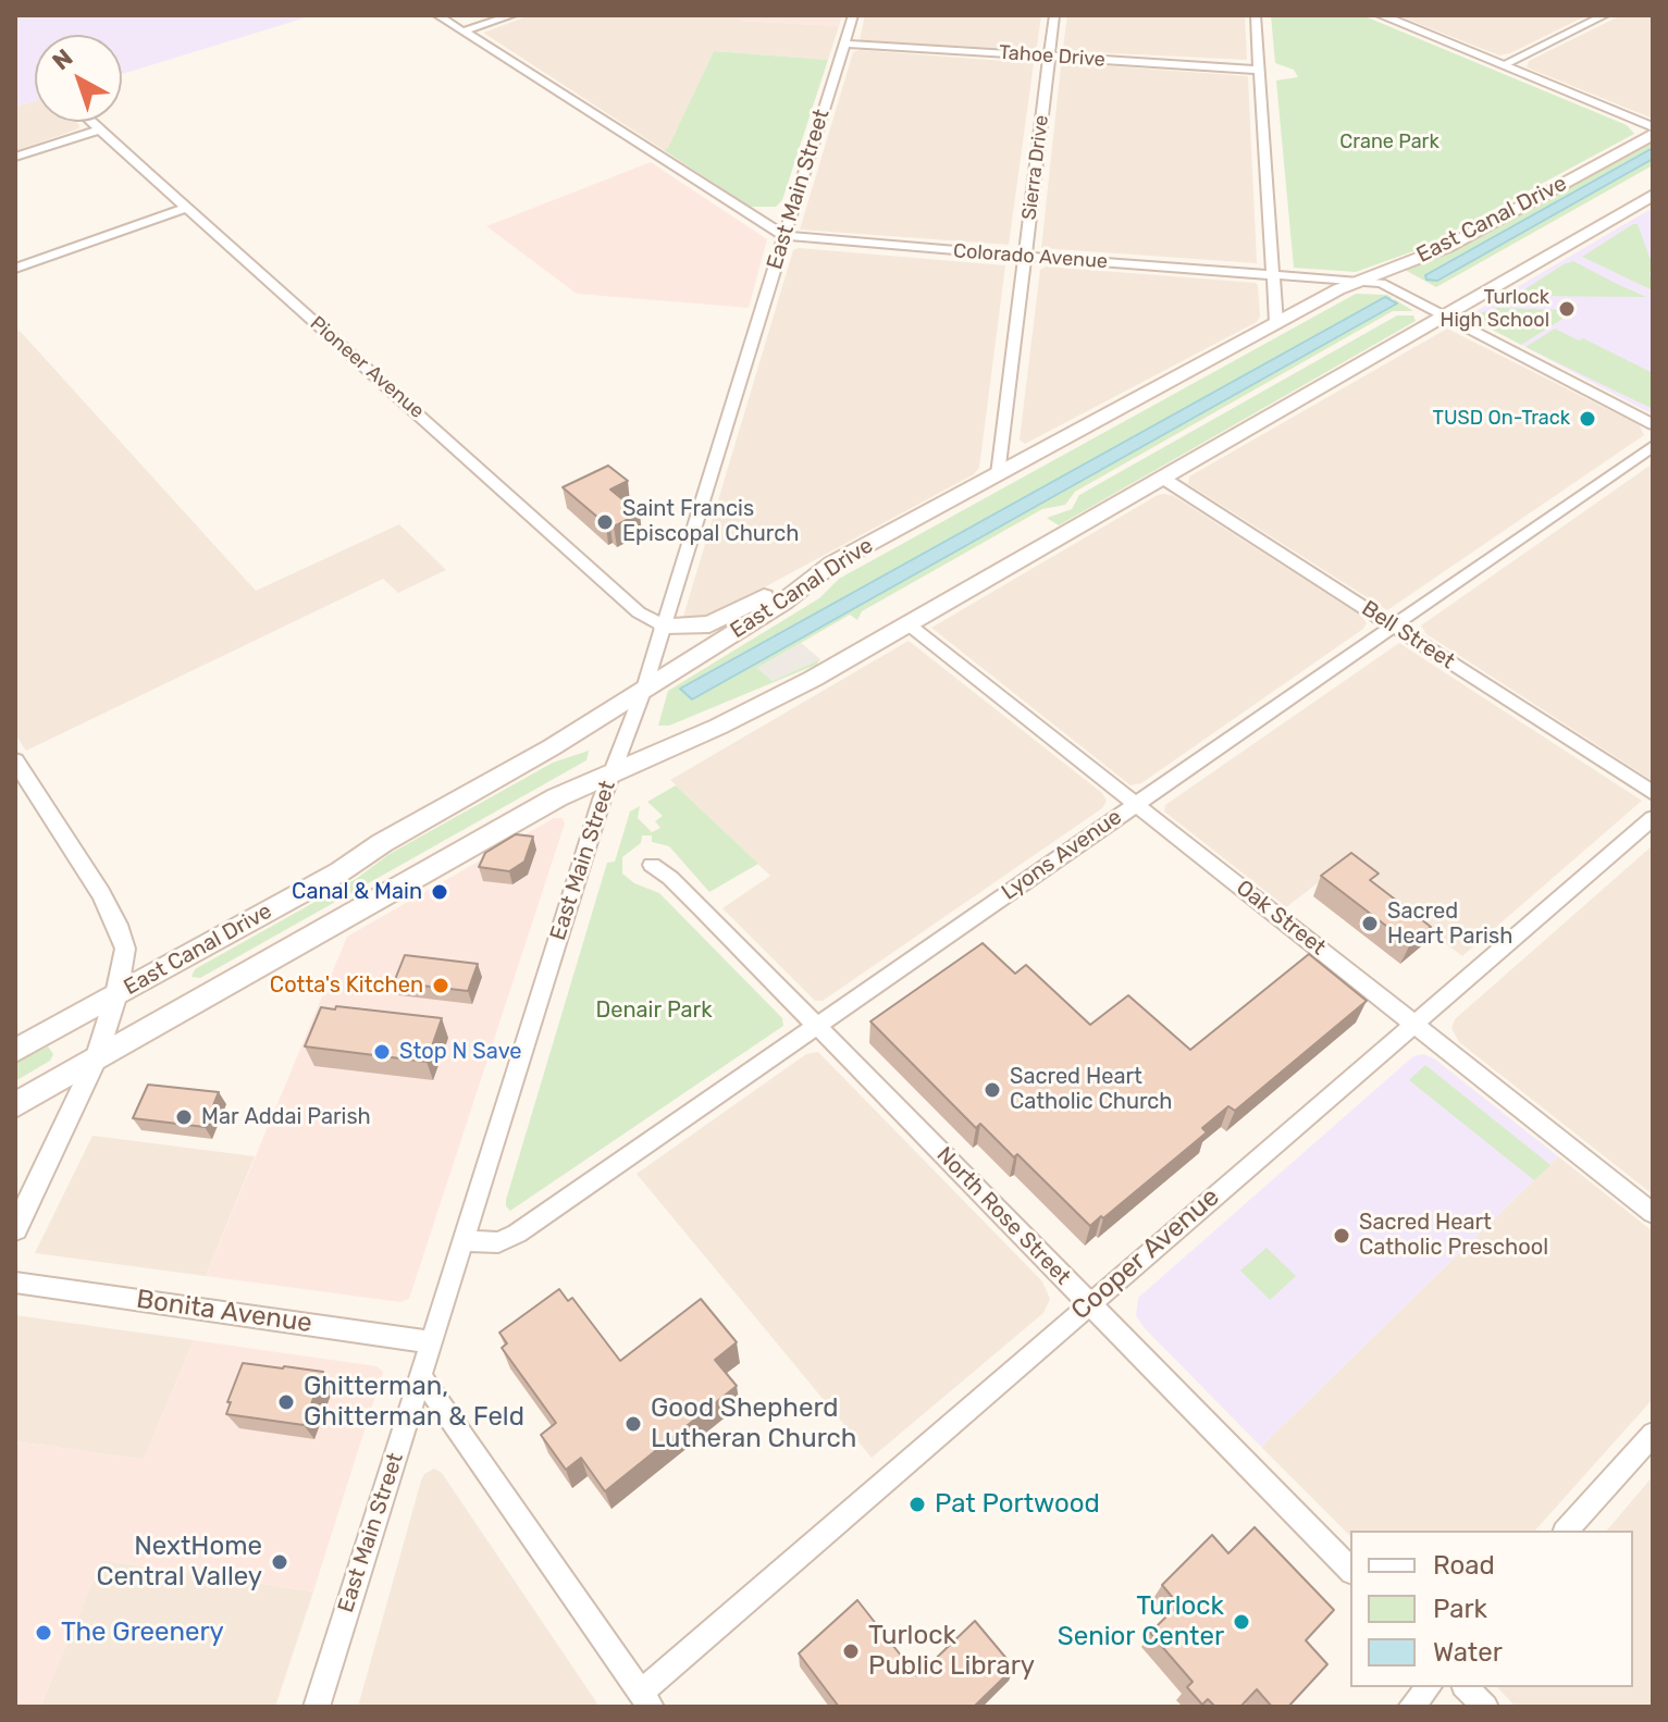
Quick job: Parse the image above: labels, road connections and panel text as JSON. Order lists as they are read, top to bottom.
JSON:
{
  "streets": {
    "main road": ["East Canal Drive"],
    "street": [
      "Tahoe Drive",
      "Sierra Drive",
      "East Main Street",
      "Colorado Avenue",
      "Pioneer Avenue",
      "Bell Street",
      "Lyons Avenue",
      "Oak Street",
      "North Rose Street",
      "Cooper Avenue",
      "Bonita Avenue"
    ]
  },
  "crossings": [
    ["Tahoe Drive", "Sierra Drive"],
    ["Tahoe Drive", "East Main Street"],
    ["Sierra Drive", "East Canal Drive"],
    ["Sierra Drive", "Colorado Avenue"],
    ["East Main Street", "East Canal Drive"],
    ["East Main Street", "Colorado Avenue"],
    ["East Main Street", "Pioneer Avenue"],
    ["East Main Street", "Lyons Avenue"],
    ["East Main Street", "Bonita Avenue"],
    ["East Canal Drive", "Colorado Avenue"],
    ["East Canal Drive", "Bell Street"],
    ["East Canal Drive", "Oak Street"],
    ["Bell Street", "Lyons Avenue"],
    ["Lyons Avenue", "Oak Street"],
    ["Lyons Avenue", "North Rose Street"],
    ["Oak Street", "Cooper Avenue"],
    ["North Rose Street", "Cooper Avenue"]
  ],
  "parks": ["Crane Park", "Denair Park"],
  "places": [
    "Turlock High School",
    "TUSD On-Track",
    "Saint Francis Episcopal Church",
    "Canal & Main",
    "Sacred Heart Parish",
    "Cotta's Kitchen",
    "Stop N Save",
    "Sacred Heart Catholic Church",
    "Mar Addai Parish",
    "Sacred Heart Catholic Preschool",
    "Ghitterman, Ghitterman & Feld",
    "Good Shepherd Lutheran Church",
    "Pat Portwood",
    "NextHome Central Valley",
    "Turlock Senior Center",
    "The Greenery",
    "Turlock Public Library"
  ],
  "legend": ["Road", "Park", "Water"],
  "north": "top left"
}
